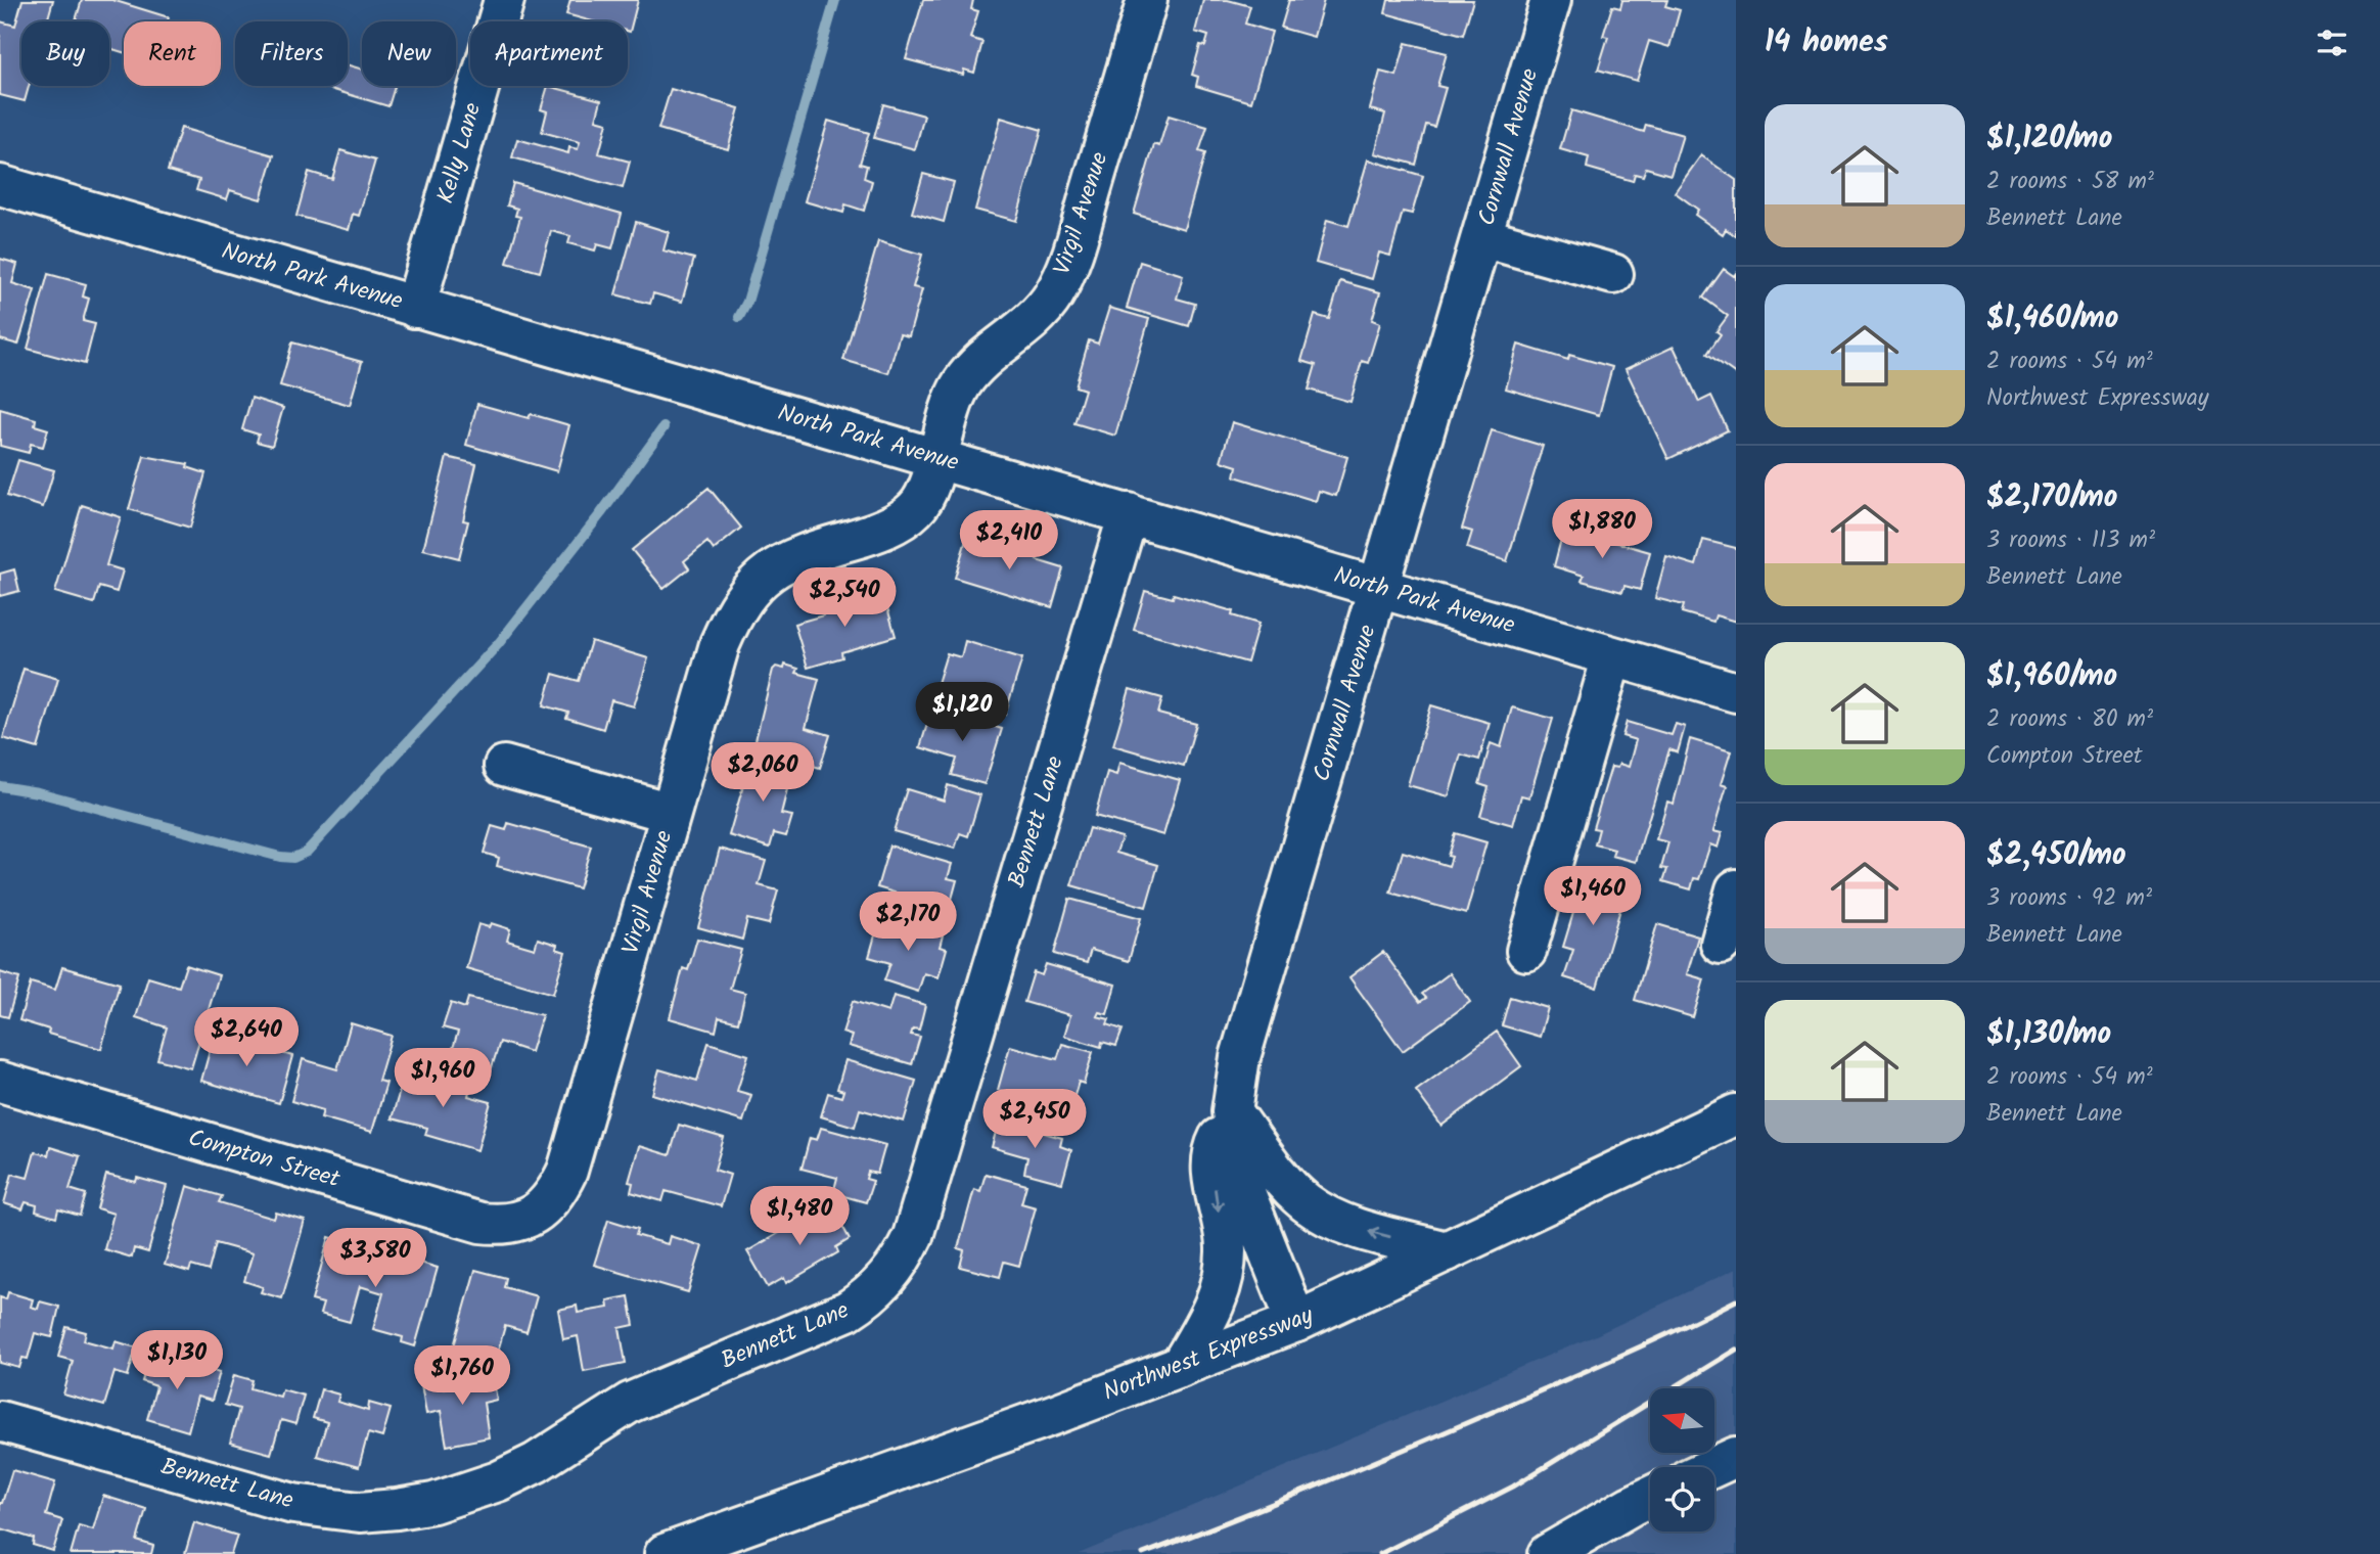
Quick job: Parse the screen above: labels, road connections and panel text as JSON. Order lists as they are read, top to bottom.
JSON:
{
  "streets": {
    "street": [
      "Cornwall Avenue",
      "Kelly Lane",
      "Virgil Avenue",
      "North Park Avenue",
      "Bennett Lane",
      "Compton Street",
      "Northwest Expressway"
    ]
  },
  "crossings": [
    ["Cornwall Avenue", "North Park Avenue"],
    ["Cornwall Avenue", "Northwest Expressway"],
    ["Kelly Lane", "North Park Avenue"],
    ["Virgil Avenue", "North Park Avenue"],
    ["Virgil Avenue", "Compton Street"],
    ["North Park Avenue", "Bennett Lane"]
  ],
  "north": "left",
  "page": {
    "heading": "14 homes",
    "chip": [
      "Buy",
      "Rent",
      "Filters",
      "New",
      "Apartment"
    ],
    "list": [
      {
        "name": "$1,120/mo",
        "note": "2 rooms · 58 m² · Bennett Lane"
      },
      {
        "name": "$1,460/mo",
        "note": "2 rooms · 54 m² · Northwest Expressway"
      },
      {
        "name": "$2,170/mo",
        "note": "3 rooms · 113 m² · Bennett Lane"
      },
      {
        "name": "$1,960/mo",
        "note": "2 rooms · 80 m² · Compton Street"
      },
      {
        "name": "$2,450/mo",
        "note": "3 rooms · 92 m² · Bennett Lane"
      },
      {
        "name": "$1,130/mo",
        "note": "2 rooms · 54 m² · Bennett Lane"
      }
    ],
    "price": [
      "$1,880",
      "$2,410",
      "$2,540",
      "$1,120",
      "$2,060",
      "$1,460",
      "$2,170",
      "$2,640",
      "$1,960",
      "$2,450",
      "$1,480",
      "$3,580",
      "$1,130",
      "$1,760"
    ]
  }
}
